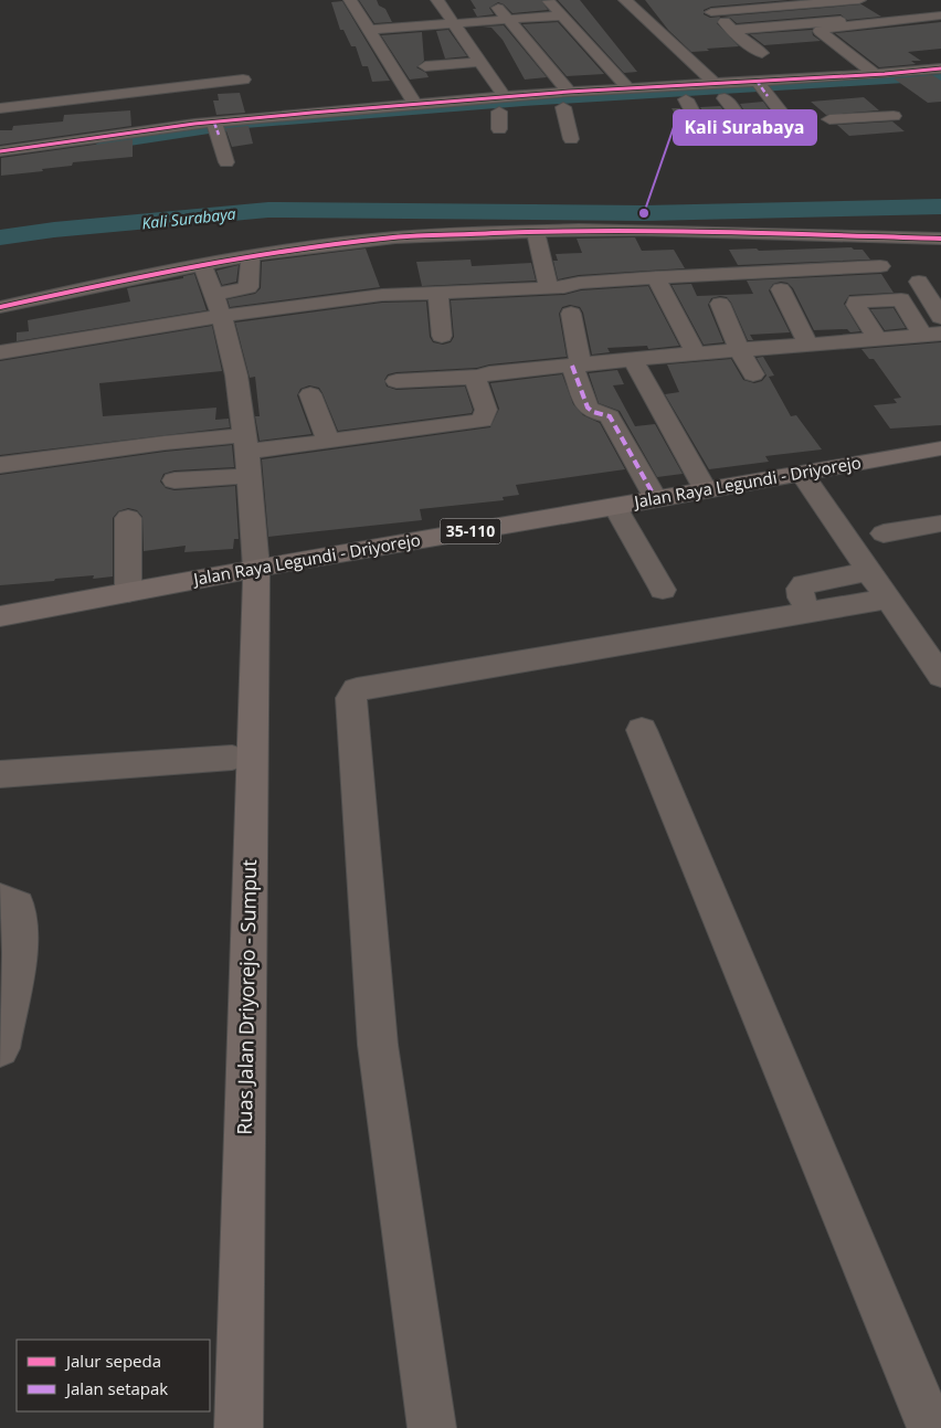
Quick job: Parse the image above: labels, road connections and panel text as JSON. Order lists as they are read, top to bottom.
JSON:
{
  "streets": {
    "main road": ["Jalan Raya Legundi - Driyorejo", "35-110", "Ruas Jalan Driyorejo - Sumput"]
  },
  "crossings": [
    ["Jalan Raya Legundi - Driyorejo", "Ruas Jalan Driyorejo - Sumput"]
  ],
  "water": ["Kali Surabaya"],
  "places": ["Kali Surabaya"],
  "legend": ["Jalur sepeda", "Jalan setapak"]
}
